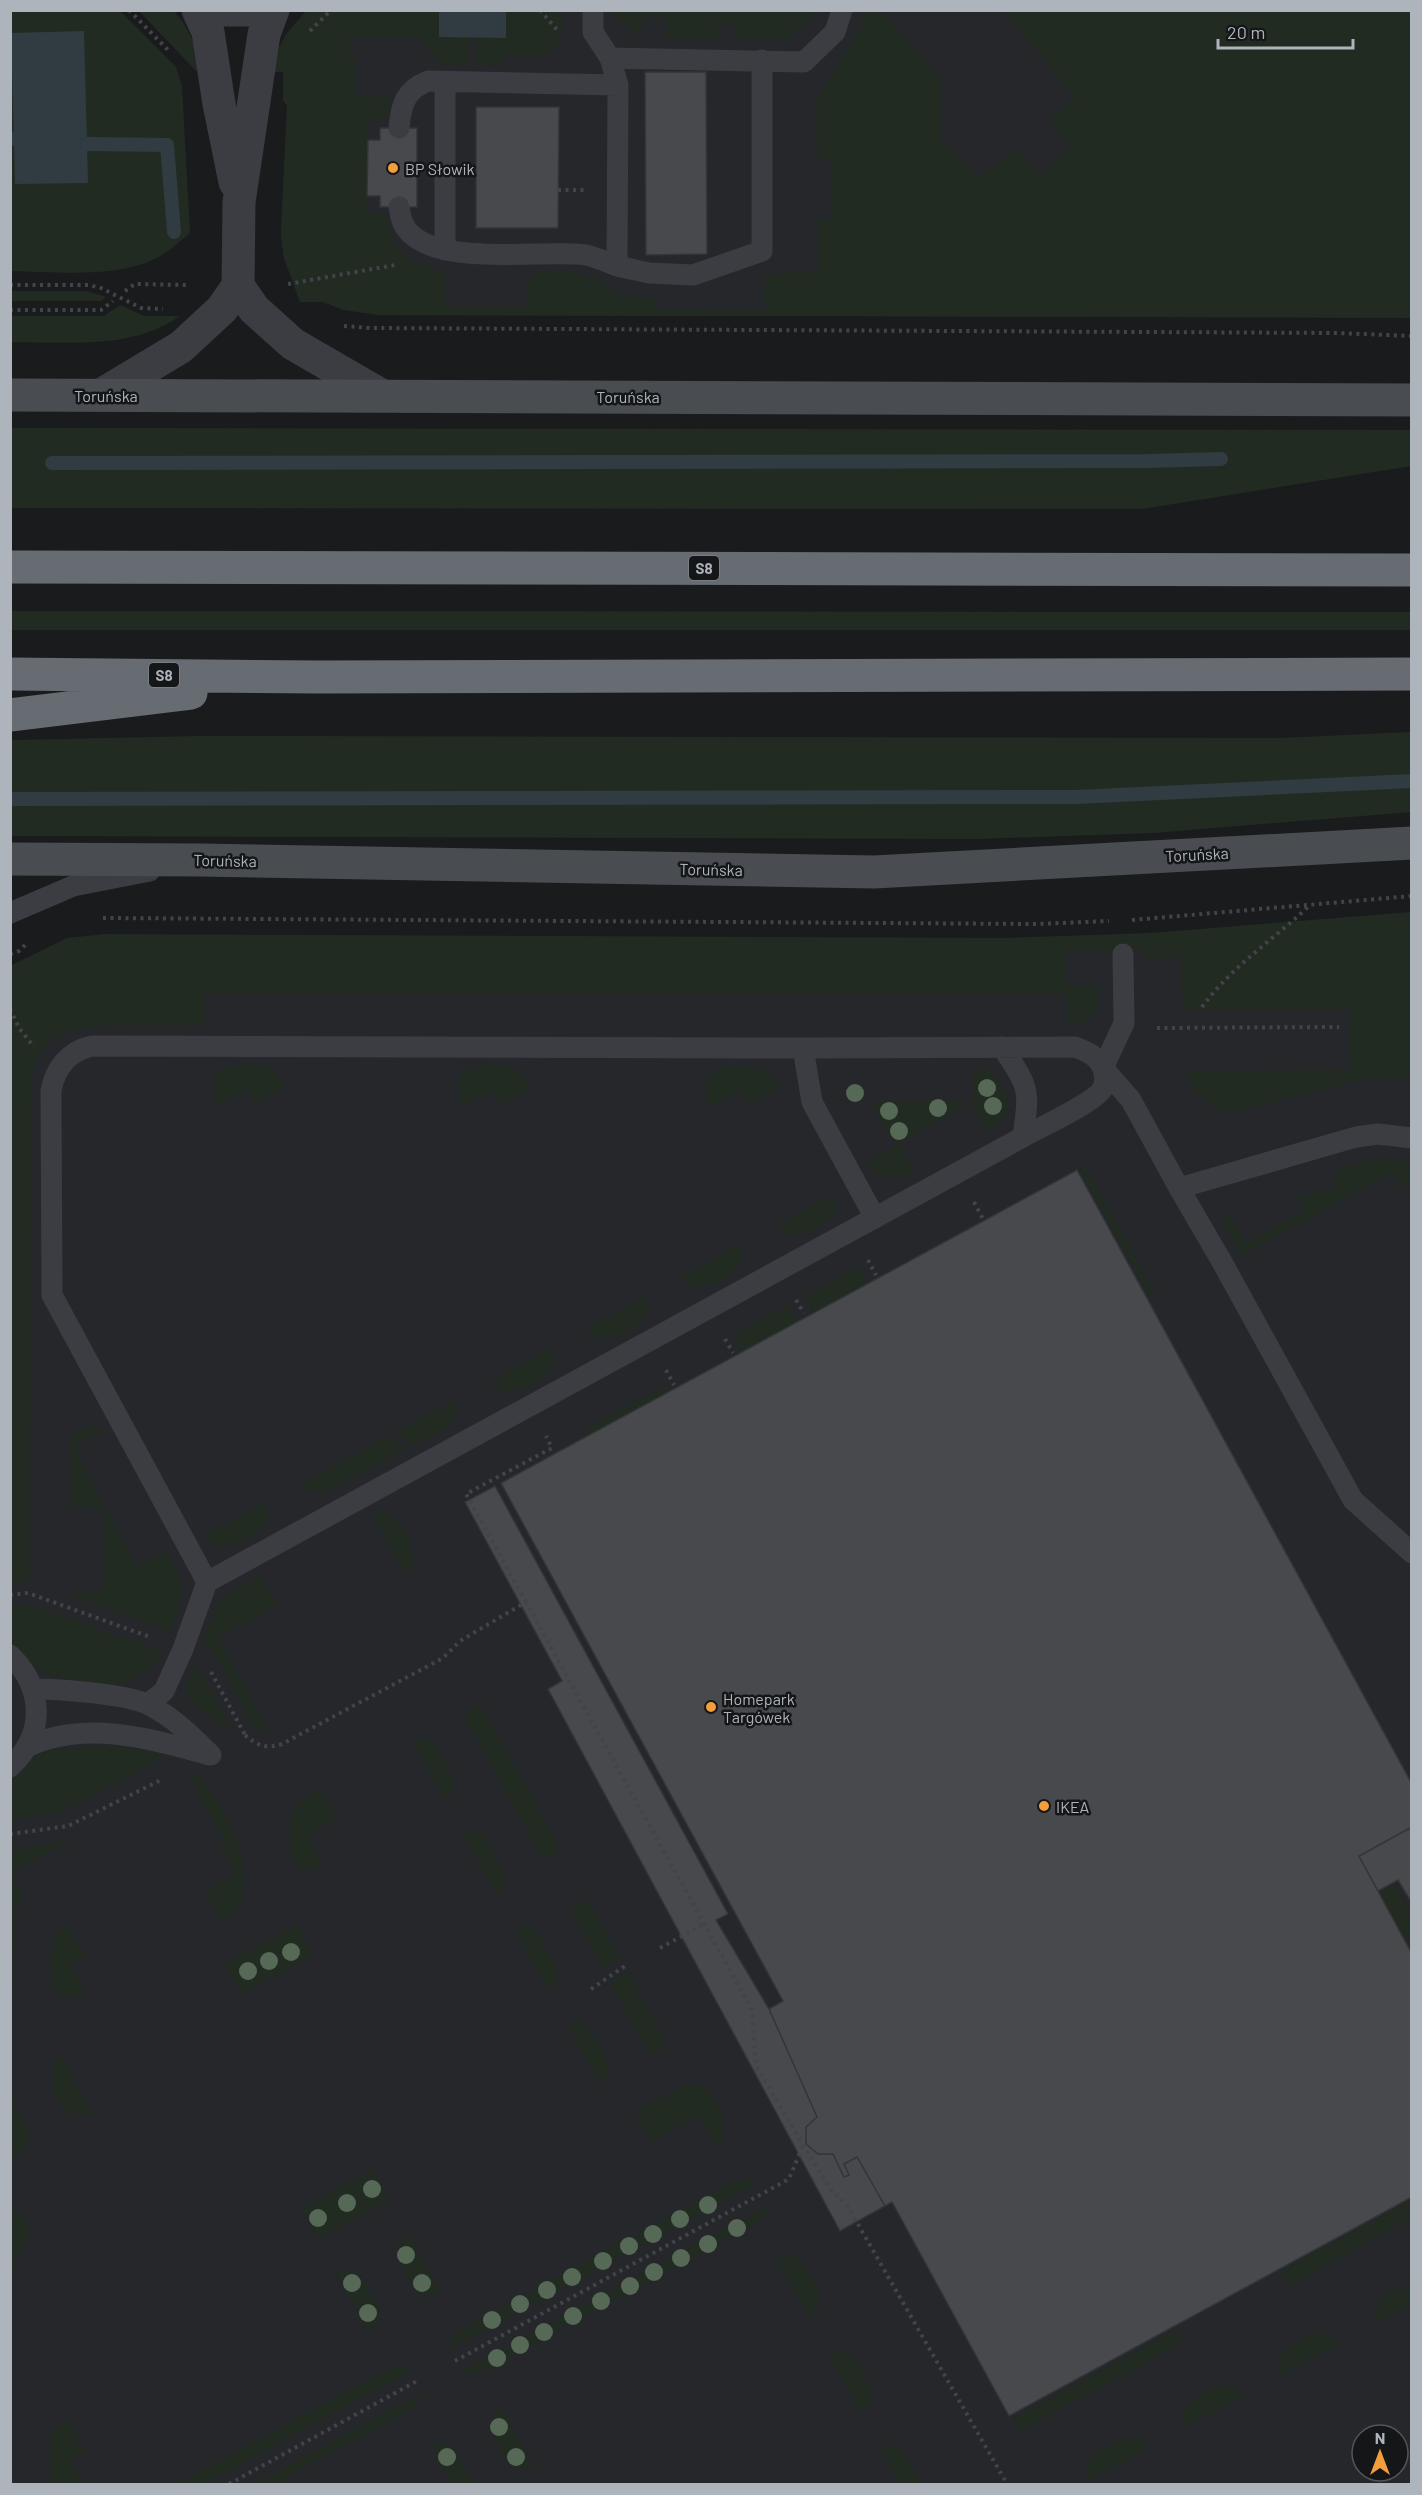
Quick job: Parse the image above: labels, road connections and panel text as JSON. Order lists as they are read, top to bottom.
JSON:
{
  "streets": {
    "highway": ["S8"],
    "main road": ["Toruńska"]
  },
  "places": ["BP Słowik", "Homepark Targówek", "IKEA"],
  "scale_bar": "20 m",
  "north": "top"
}
